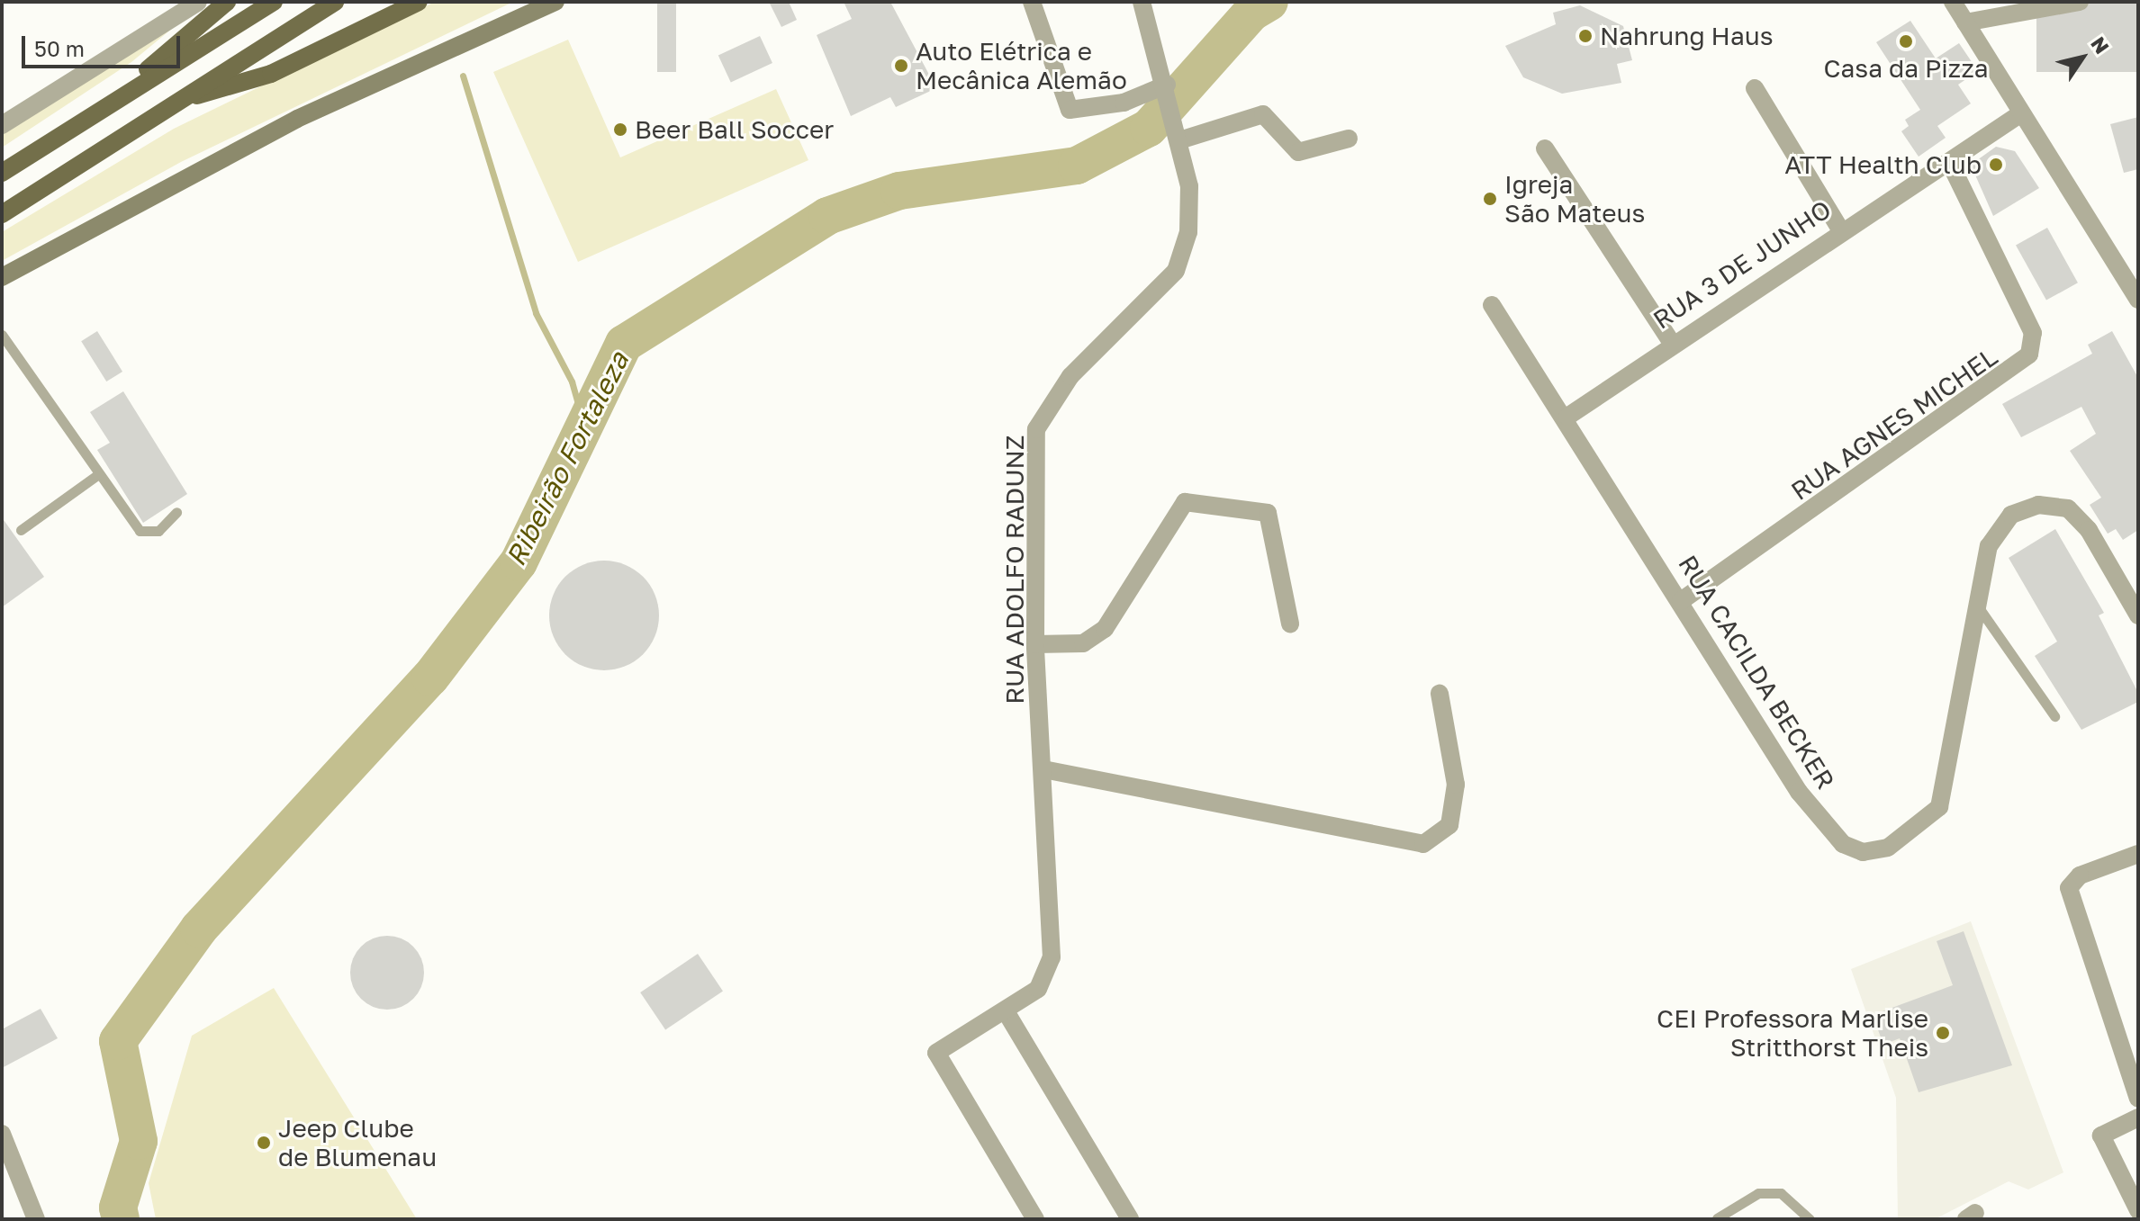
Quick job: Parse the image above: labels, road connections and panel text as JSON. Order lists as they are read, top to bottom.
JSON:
{
  "streets": {
    "street": [
      "RUA 3 DE JUNHO",
      "RUA AGNES MICHEL",
      "RUA ADOLFO RADUNZ",
      "RUA CACILDA BECKER"
    ]
  },
  "crossings": [
    ["RUA 3 DE JUNHO", "RUA AGNES MICHEL"],
    ["RUA 3 DE JUNHO", "RUA CACILDA BECKER"],
    ["RUA AGNES MICHEL", "RUA CACILDA BECKER"]
  ],
  "water": ["Ribeirão Fortaleza"],
  "places": [
    "Nahrung Haus",
    "Casa da Pizza",
    "Auto Elétrica e Mecânica Alemão",
    "Beer Ball Soccer",
    "ATT Health Club",
    "Igreja São Mateus",
    "CEI Professora Marlise Stritthorst Theis",
    "Jeep Clube de Blumenau"
  ],
  "scale_bar": "50 m",
  "north": "top right"
}
